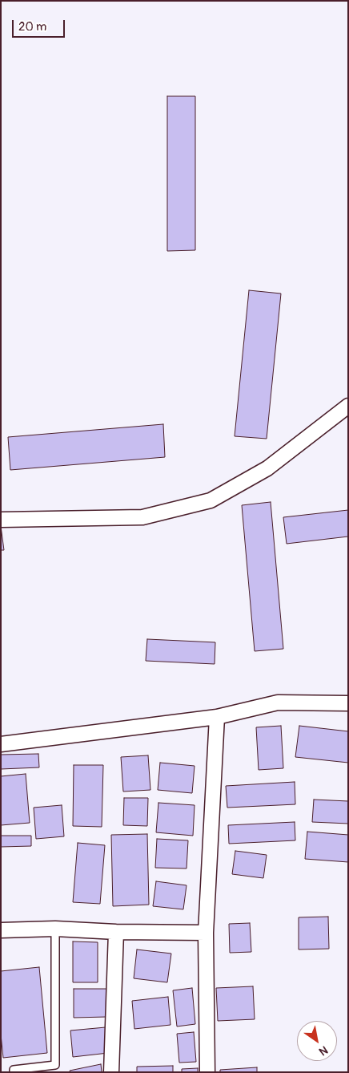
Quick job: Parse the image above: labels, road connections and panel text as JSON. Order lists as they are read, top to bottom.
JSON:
{
  "scale_bar": "20 m",
  "north": "bottom right"
}
